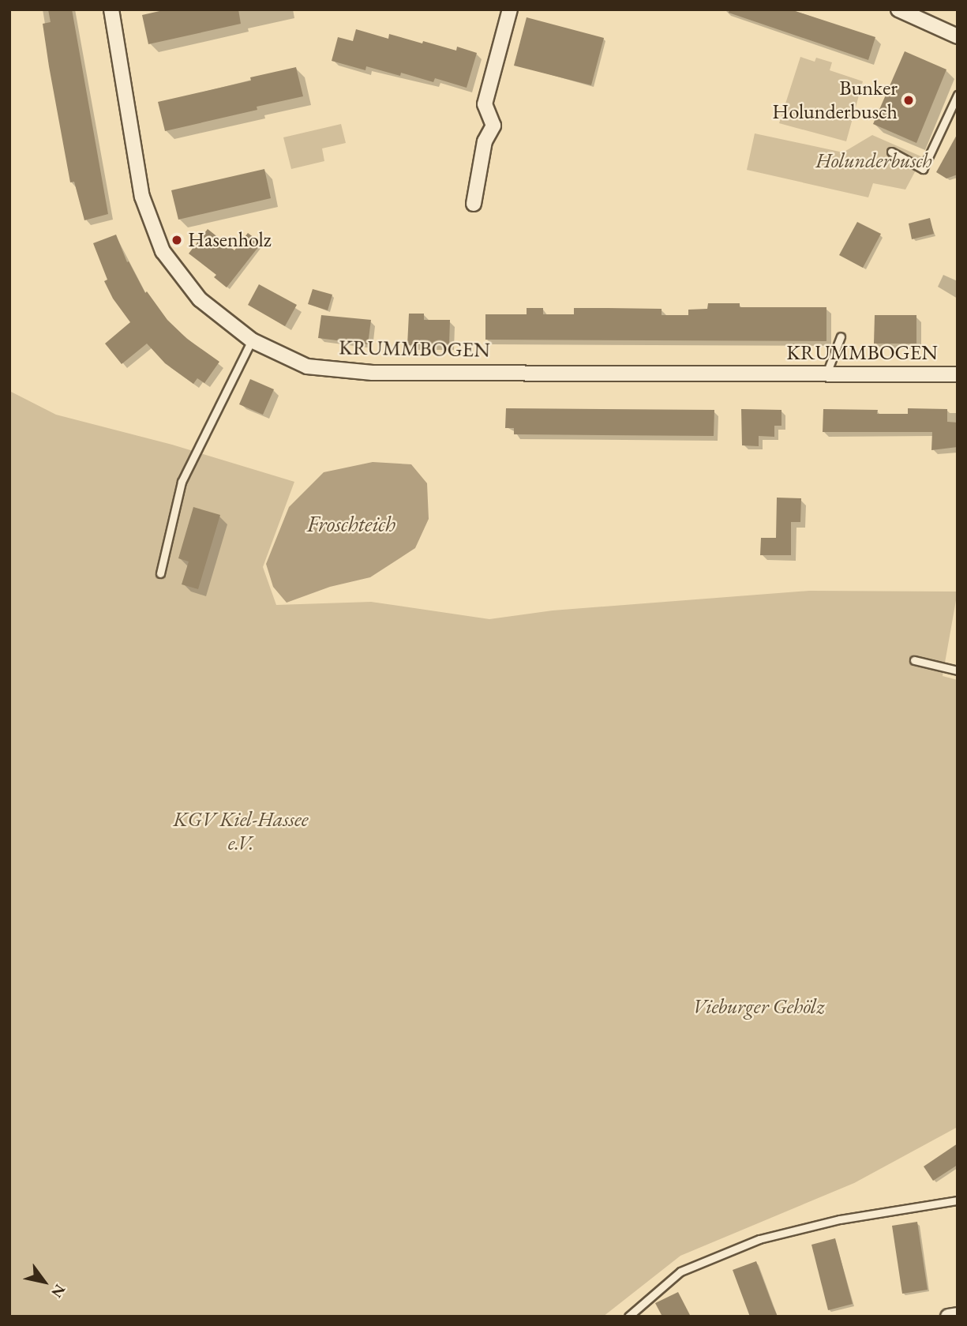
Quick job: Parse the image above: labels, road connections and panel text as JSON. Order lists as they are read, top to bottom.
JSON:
{
  "streets": {
    "street": ["KRUMMBOGEN"]
  },
  "water": ["Froschteich"],
  "parks": ["Holunderbusch", "KGV Kiel-Hassee e.V.", "Vieburger Gehölz"],
  "places": ["Bunker Holunderbusch", "Hasenholz"],
  "north": "bottom right"
}
